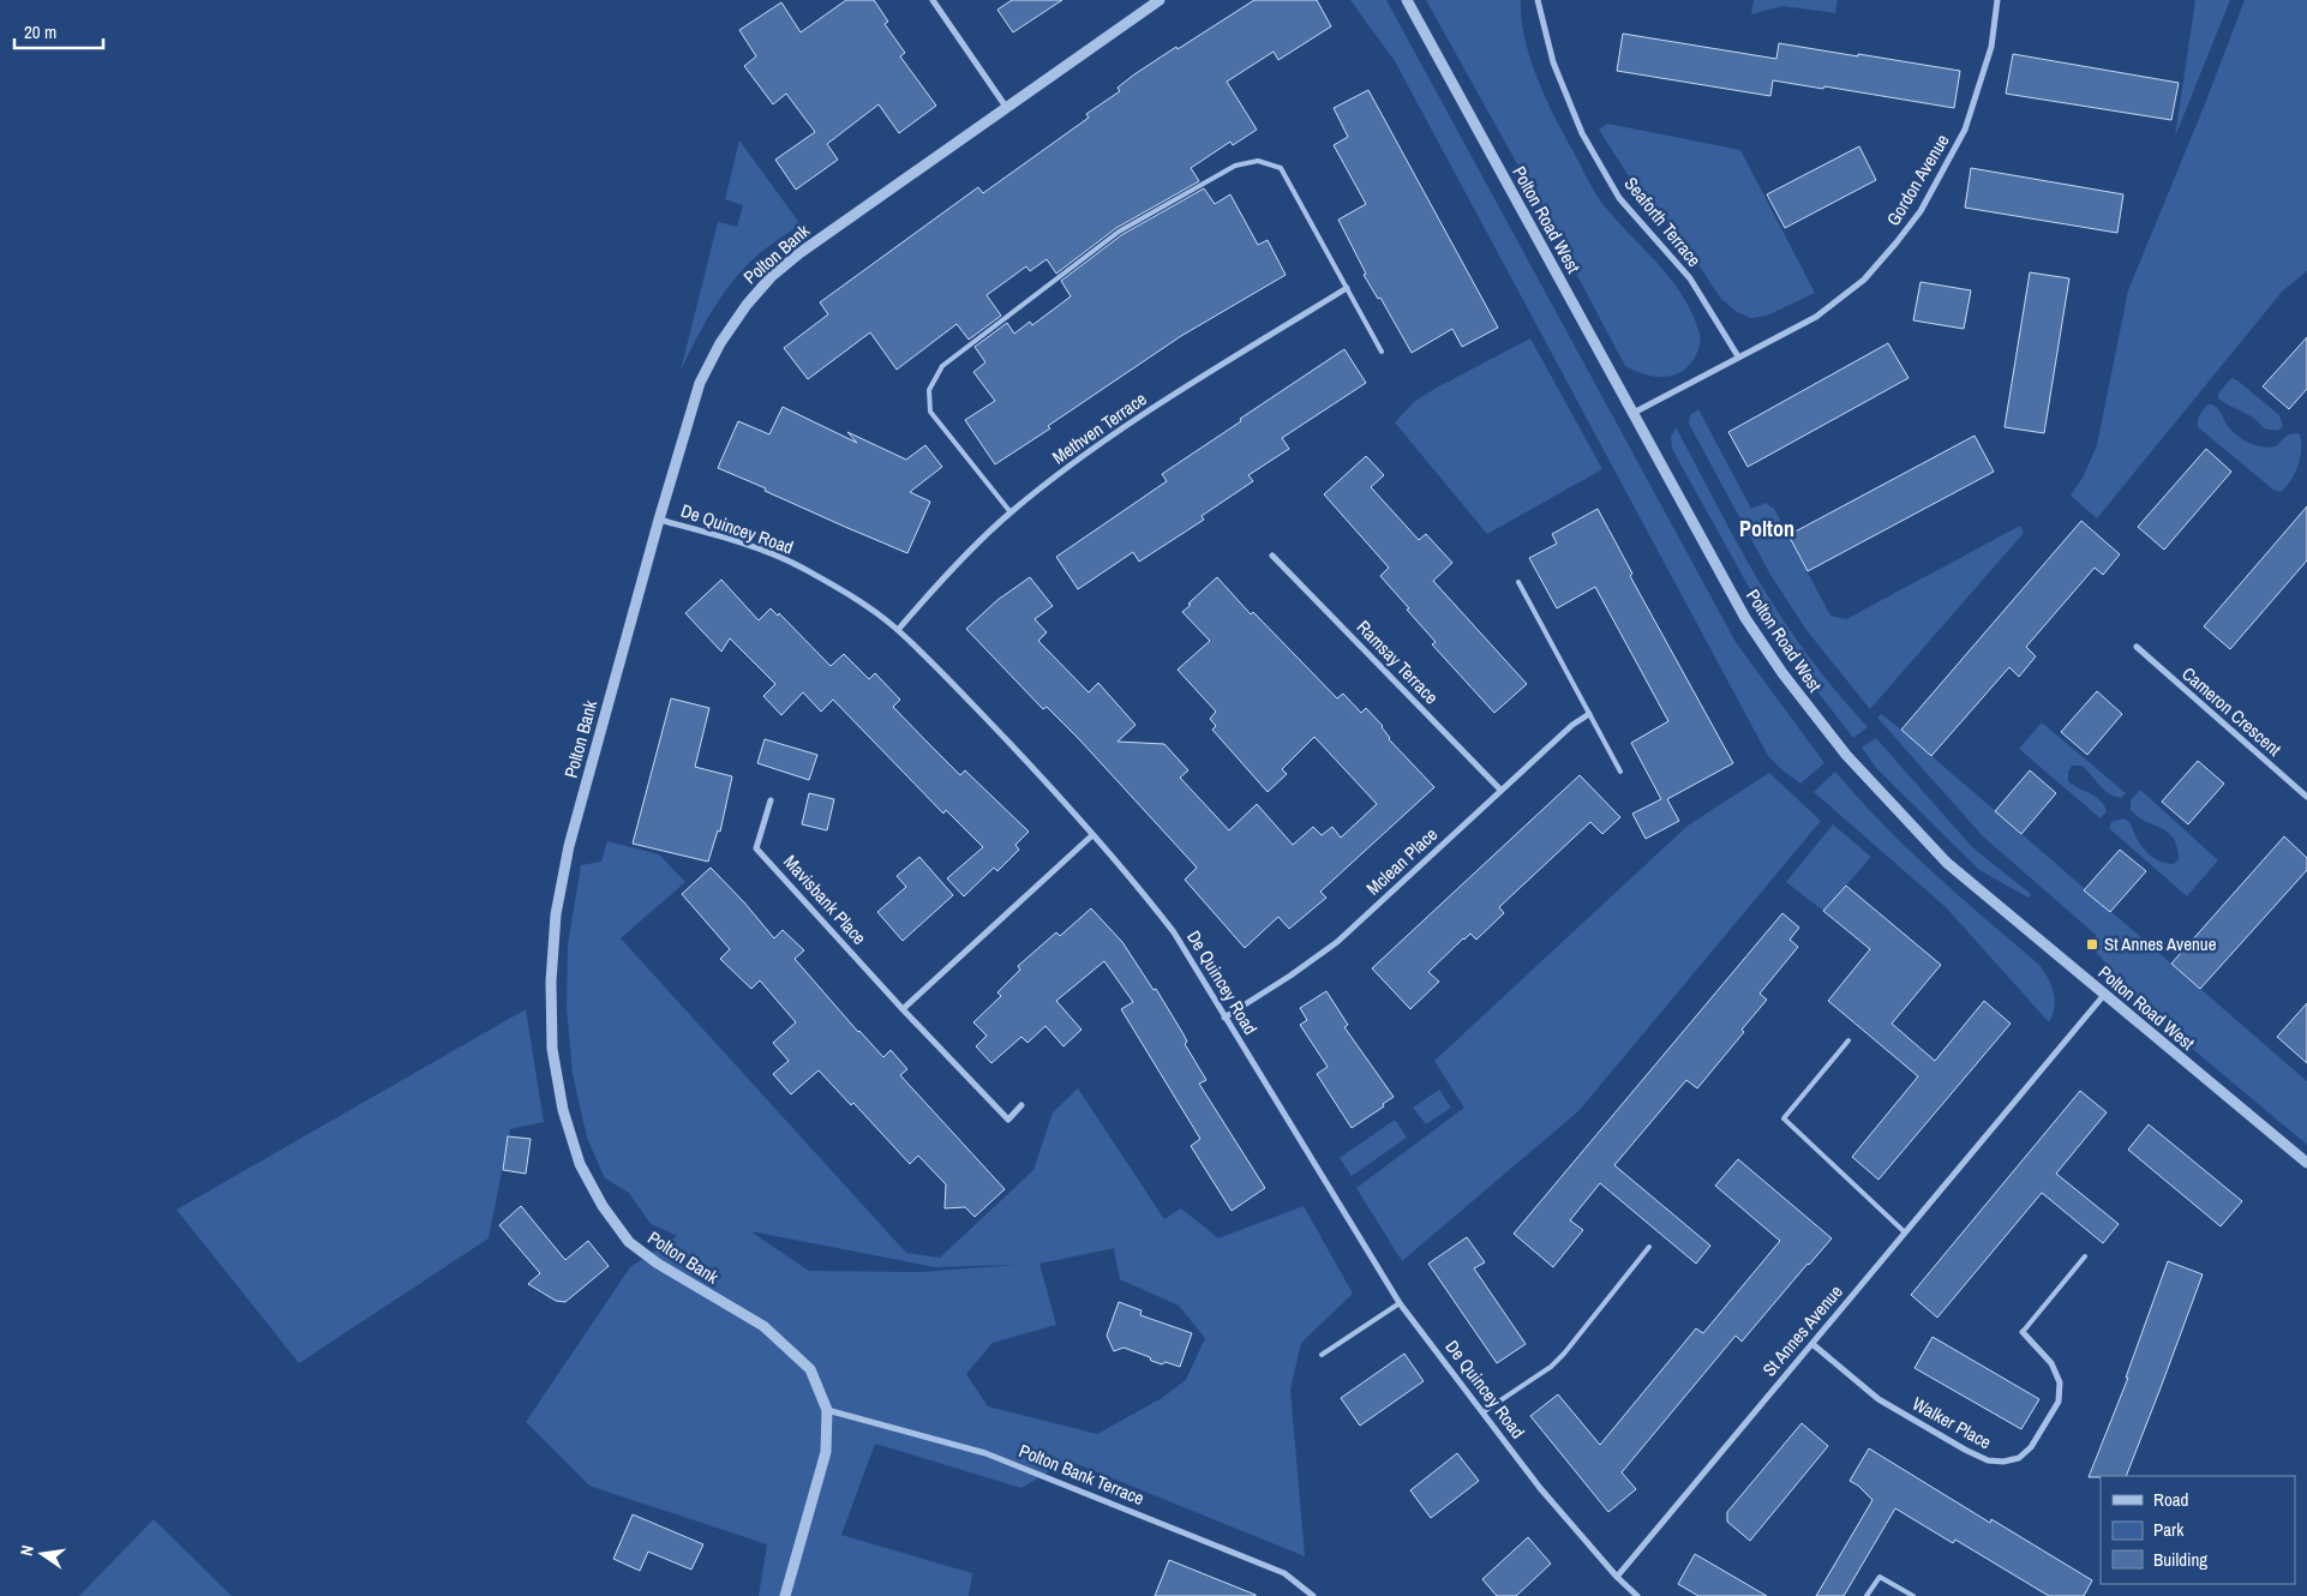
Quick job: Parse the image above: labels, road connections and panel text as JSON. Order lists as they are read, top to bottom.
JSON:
{
  "streets": {
    "street": [
      "Gordon Avenue",
      "Polton Road West",
      "Seaforth Terrace",
      "Polton Bank",
      "Methven Terrace",
      "De Quincey Road",
      "Ramsay Terrace",
      "Cameron Crescent",
      "Mclean Place",
      "Mavisbank Place",
      "St Annes Avenue",
      "Walker Place",
      "Polton Bank Terrace"
    ]
  },
  "crossings": [
    ["Gordon Avenue", "Polton Road West"],
    ["Gordon Avenue", "Seaforth Terrace"],
    ["Polton Road West", "St Annes Avenue"],
    ["Polton Bank", "De Quincey Road"],
    ["Polton Bank", "Polton Bank Terrace"],
    ["Methven Terrace", "De Quincey Road"],
    ["De Quincey Road", "Mclean Place"],
    ["De Quincey Road", "St Annes Avenue"],
    ["Ramsay Terrace", "Mclean Place"],
    ["St Annes Avenue", "Walker Place"]
  ],
  "districts": ["Polton"],
  "places": {
    "transit": ["St Annes Avenue"]
  },
  "legend": ["Road", "Park", "Building"],
  "scale_bar": "20 m",
  "north": "left"
}
